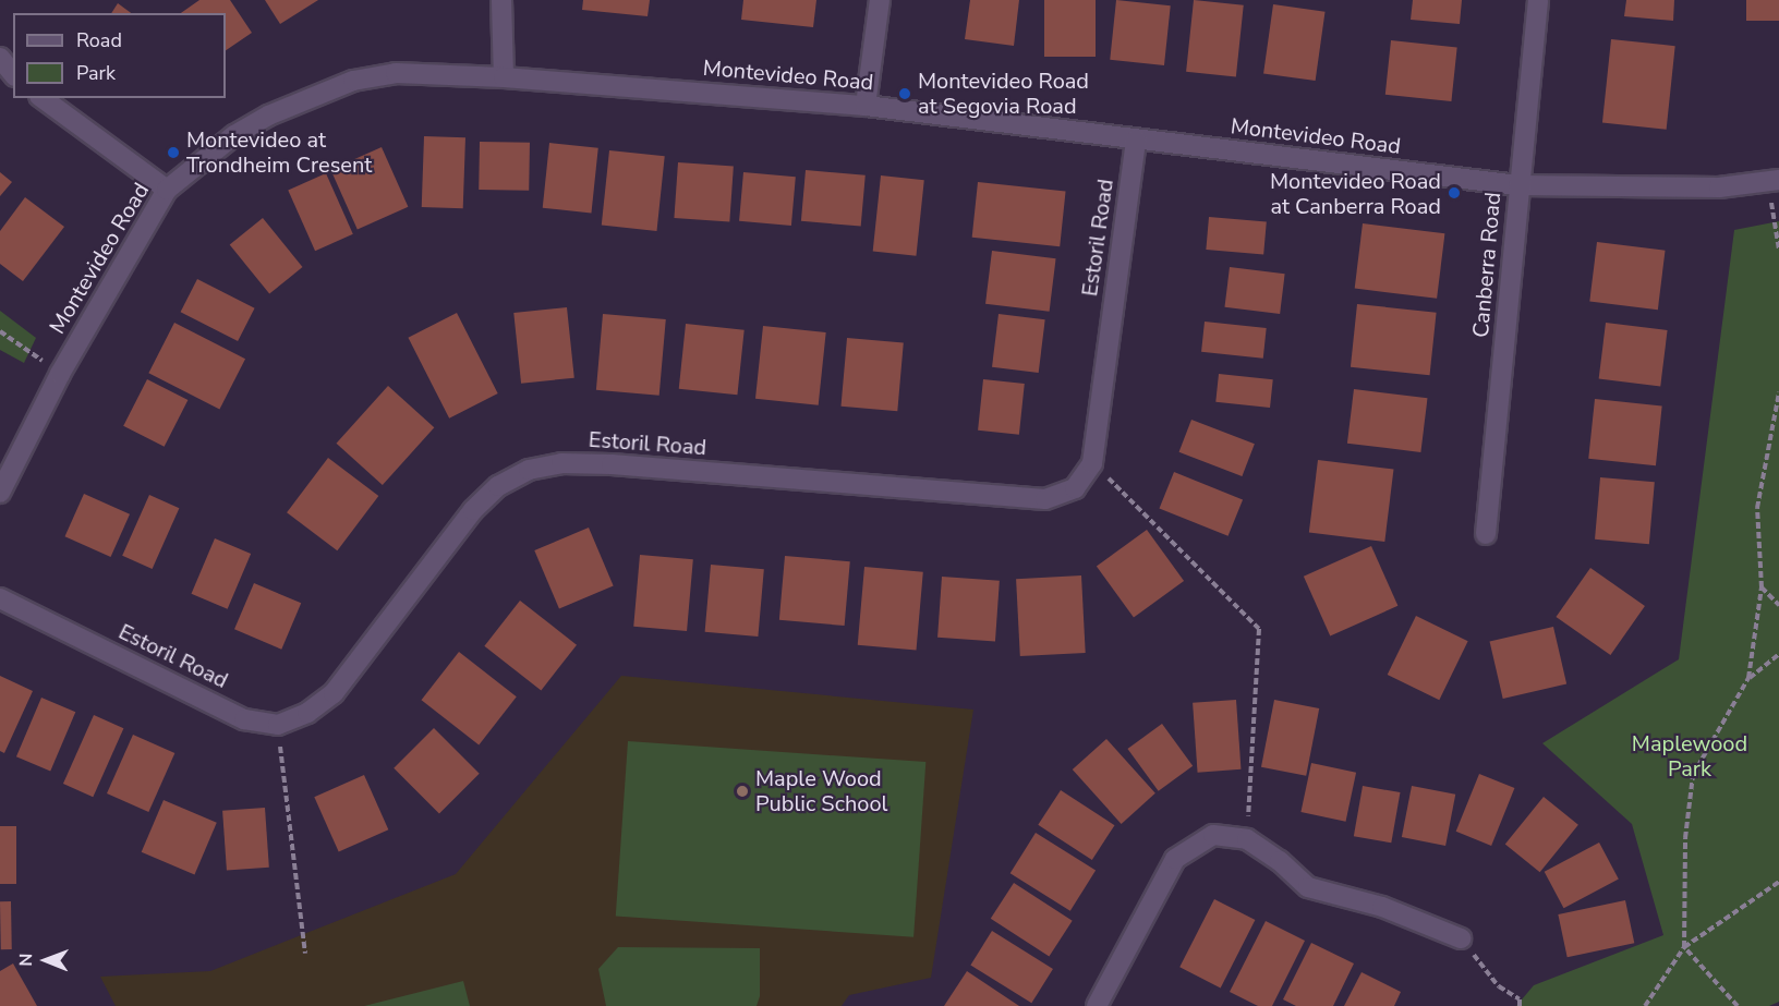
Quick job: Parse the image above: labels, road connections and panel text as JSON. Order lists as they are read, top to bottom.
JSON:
{
  "streets": {
    "street": ["Montevideo Road", "Estoril Road", "Canberra Road"]
  },
  "crossings": [
    ["Montevideo Road", "Estoril Road"],
    ["Montevideo Road", "Canberra Road"]
  ],
  "parks": ["Maplewood Park"],
  "places": [
    "Montevideo Road at Segovia Road",
    "Montevideo at Trondheim Cresent",
    "Montevideo Road at Canberra Road",
    "Maple Wood Public School"
  ],
  "legend": ["Road", "Park"],
  "north": "left"
}
